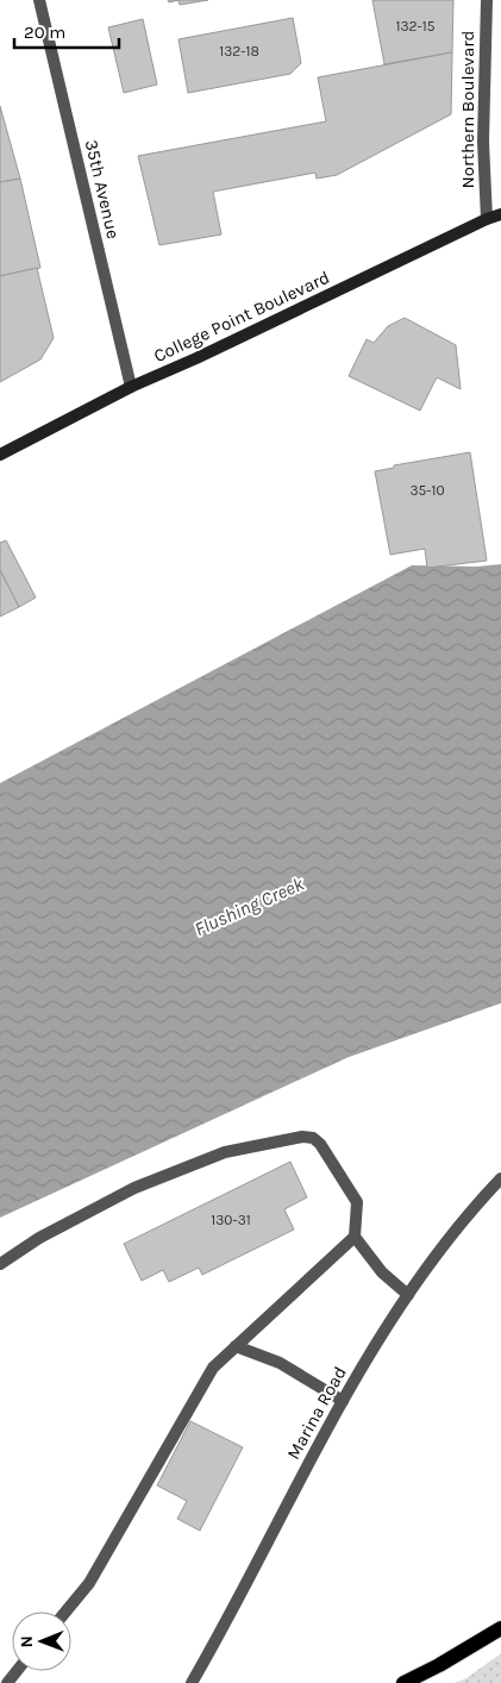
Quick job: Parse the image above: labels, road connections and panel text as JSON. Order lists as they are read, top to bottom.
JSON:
{
  "streets": {
    "main road": ["College Point Boulevard"],
    "street": ["Northern Boulevard", "35th Avenue", "Marina Road"]
  },
  "crossings": [
    ["Northern Boulevard", "College Point Boulevard"],
    ["35th Avenue", "College Point Boulevard"]
  ],
  "water": ["Flushing Creek"],
  "house_numbers": [
    "132-15",
    "132-18",
    "35-10",
    "130-31"
  ],
  "scale_bar": "20 m",
  "north": "left"
}
